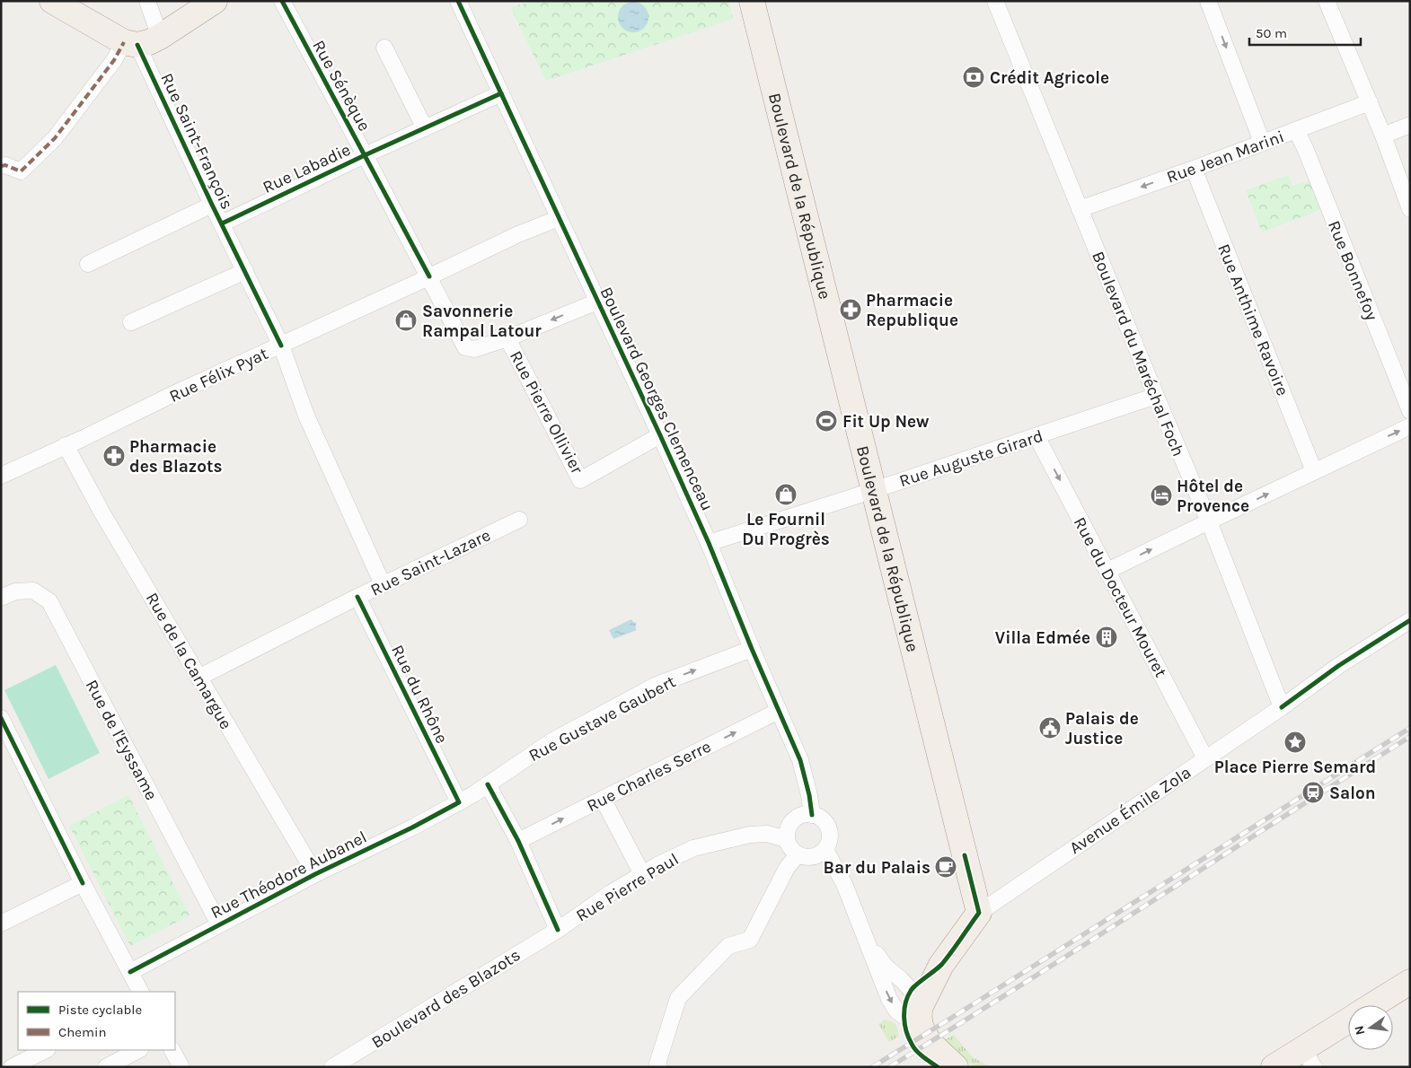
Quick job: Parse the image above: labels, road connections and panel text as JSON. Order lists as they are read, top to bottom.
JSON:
{
  "streets": {
    "main road": ["Boulevard de la République"],
    "street": [
      "Rue Sénèque",
      "Rue Saint-François",
      "Rue Jean Marini",
      "Rue Labadie",
      "Rue Bonnefoy",
      "Rue Anthime Ravoire",
      "Boulevard du Maréchal Foch",
      "Rue Félix Pyat",
      "Boulevard Georges Clemenceau",
      "Rue Pierre Ollivier",
      "Rue Auguste Girard",
      "Rue Saint-Lazare",
      "Rue du Docteur Mouret",
      "Rue de la Camargue",
      "Rue du Rhône",
      "Rue Gustave Gaubert",
      "Rue de l'Eyssame",
      "Rue Charles Serre",
      "Avenue Émile Zola",
      "Rue Théodore Aubanel",
      "Rue Pierre Paul",
      "Boulevard des Blazots"
    ]
  },
  "crossings": [
    ["Rue Sénèque", "Rue Labadie"],
    ["Rue Sénèque", "Rue Félix Pyat"],
    ["Rue Sénèque", "Rue Pierre Ollivier"],
    ["Rue Saint-François", "Rue Labadie"],
    ["Rue Saint-François", "Rue Félix Pyat"],
    ["Rue Jean Marini", "Rue Bonnefoy"],
    ["Rue Jean Marini", "Rue Anthime Ravoire"],
    ["Rue Jean Marini", "Boulevard du Maréchal Foch"],
    ["Rue Labadie", "Boulevard Georges Clemenceau"],
    ["Boulevard de la République", "Rue Auguste Girard"],
    ["Boulevard de la République", "Avenue Émile Zola"],
    ["Boulevard du Maréchal Foch", "Rue Auguste Girard"],
    ["Boulevard du Maréchal Foch", "Avenue Émile Zola"],
    ["Rue Félix Pyat", "Boulevard Georges Clemenceau"],
    ["Rue Félix Pyat", "Rue de la Camargue"],
    ["Boulevard Georges Clemenceau", "Rue Pierre Ollivier"],
    ["Boulevard Georges Clemenceau", "Rue Auguste Girard"],
    ["Boulevard Georges Clemenceau", "Rue Gustave Gaubert"],
    ["Boulevard Georges Clemenceau", "Rue Charles Serre"],
    ["Boulevard Georges Clemenceau", "Rue Pierre Paul"],
    ["Rue Auguste Girard", "Rue du Docteur Mouret"],
    ["Rue Saint-Lazare", "Rue de la Camargue"],
    ["Rue Saint-Lazare", "Rue du Rhône"],
    ["Rue du Docteur Mouret", "Avenue Émile Zola"],
    ["Rue de la Camargue", "Rue Théodore Aubanel"],
    ["Rue du Rhône", "Rue Gustave Gaubert"],
    ["Rue du Rhône", "Rue Théodore Aubanel"],
    ["Rue Gustave Gaubert", "Rue Théodore Aubanel"],
    ["Rue de l'Eyssame", "Rue Théodore Aubanel"],
    ["Rue Pierre Paul", "Boulevard des Blazots"]
  ],
  "one_way": [
    "Rue Jean Marini",
    "Rue du Docteur Mouret",
    "Rue Gustave Gaubert",
    "Rue Charles Serre"
  ],
  "places": {
    "bank": ["Crédit Agricole"],
    "pharmacy": ["Pharmacie Republique", "Pharmacie des Blazots"],
    "shop": ["Savonnerie Rampal Latour", "Le Fournil Du Progrès"],
    "sports": ["Fit Up New"],
    "hotel": ["Hôtel de Provence"],
    "building": ["Villa Edmée"],
    "public building": ["Palais de Justice"],
    "place": ["Place Pierre Semard"],
    "station": ["Salon"],
    "cafe": ["Bar du Palais"]
  },
  "legend": ["Piste cyclable", "Chemin"],
  "scale_bar": "50 m",
  "north": "left"
}
